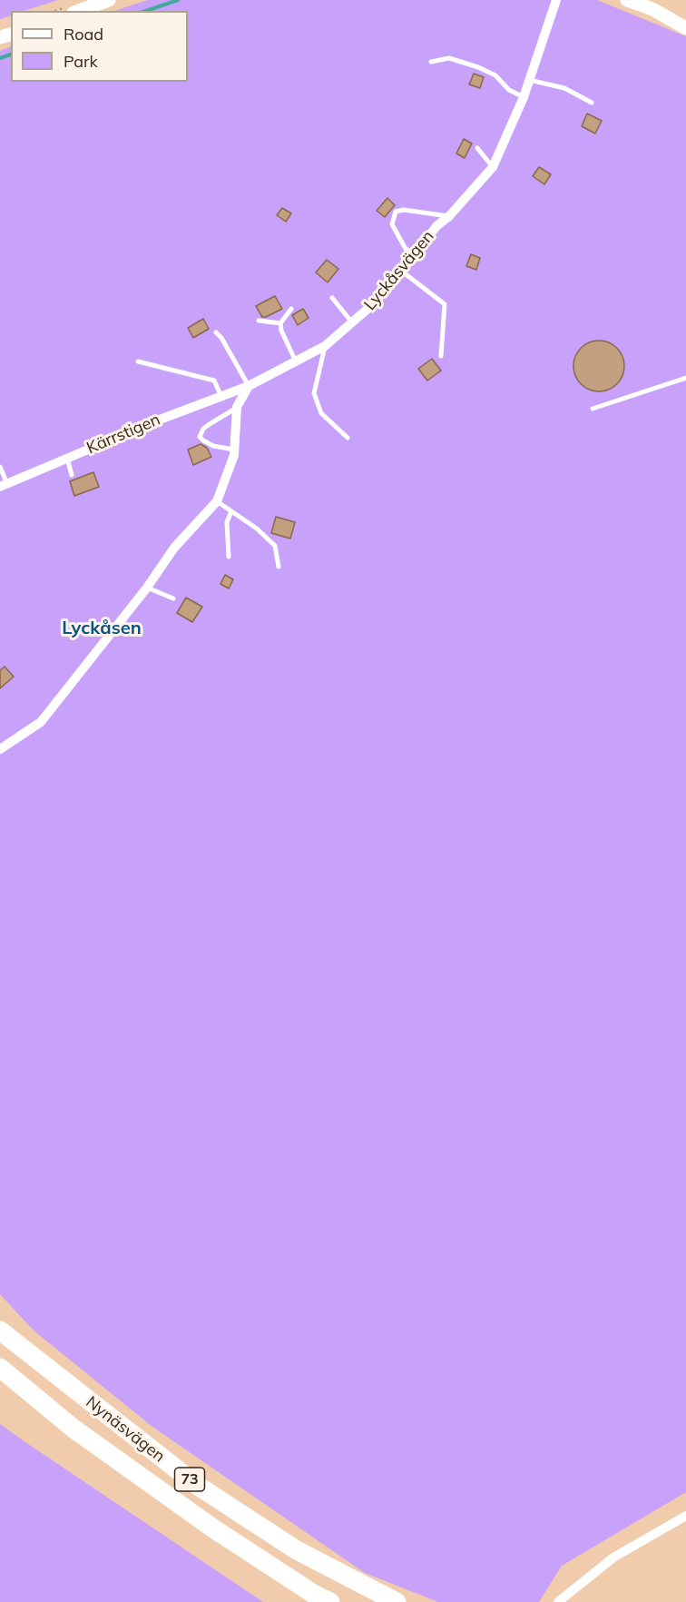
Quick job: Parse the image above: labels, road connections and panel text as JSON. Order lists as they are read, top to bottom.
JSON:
{
  "streets": {
    "highway": ["Nynäsvägen", "73"],
    "street": ["Lyckåsvägen", "Kärrstigen"]
  },
  "crossings": [
    ["Lyckåsvägen", "Kärrstigen"]
  ],
  "districts": ["Lyckåsen"],
  "legend": ["Road", "Park"]
}
